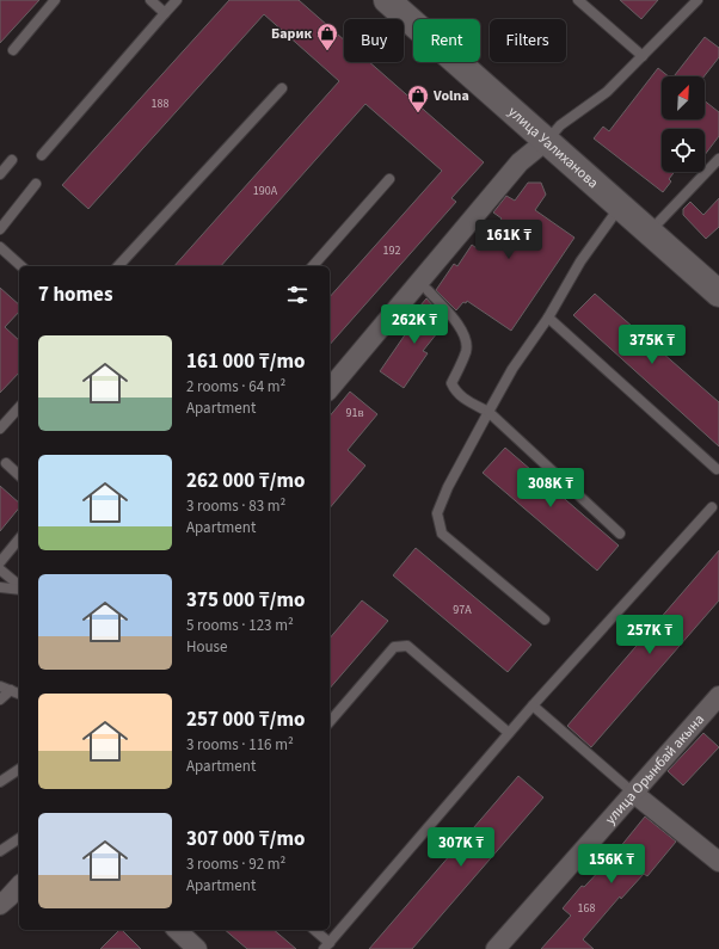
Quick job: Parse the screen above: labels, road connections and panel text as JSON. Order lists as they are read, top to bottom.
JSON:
{
  "streets": {
    "main road": ["улица Уалиханова"],
    "street": ["улица Орынбай акына"]
  },
  "places": {
    "shop": ["Барик", "Volna"]
  },
  "house_numbers": [
    "188",
    "190А",
    "192",
    "91в",
    "97А",
    "168"
  ],
  "north": "top right",
  "page": {
    "chip": ["Buy", "Rent", "Filters"],
    "price": [
      "161K ₸",
      "262K ₸",
      "375K ₸",
      "308K ₸",
      "257K ₸",
      "307K ₸",
      "156K ₸"
    ],
    "heading": "7 homes",
    "list": [
      {
        "name": "161 000 ₸/mo",
        "note": "2 rooms · 64 m² · Apartment"
      },
      {
        "name": "262 000 ₸/mo",
        "note": "3 rooms · 83 m² · Apartment"
      },
      {
        "name": "375 000 ₸/mo",
        "note": "5 rooms · 123 m² · House"
      },
      {
        "name": "257 000 ₸/mo",
        "note": "3 rooms · 116 m² · Apartment"
      },
      {
        "name": "307 000 ₸/mo",
        "note": "3 rooms · 92 m² · Apartment"
      }
    ]
  }
}
